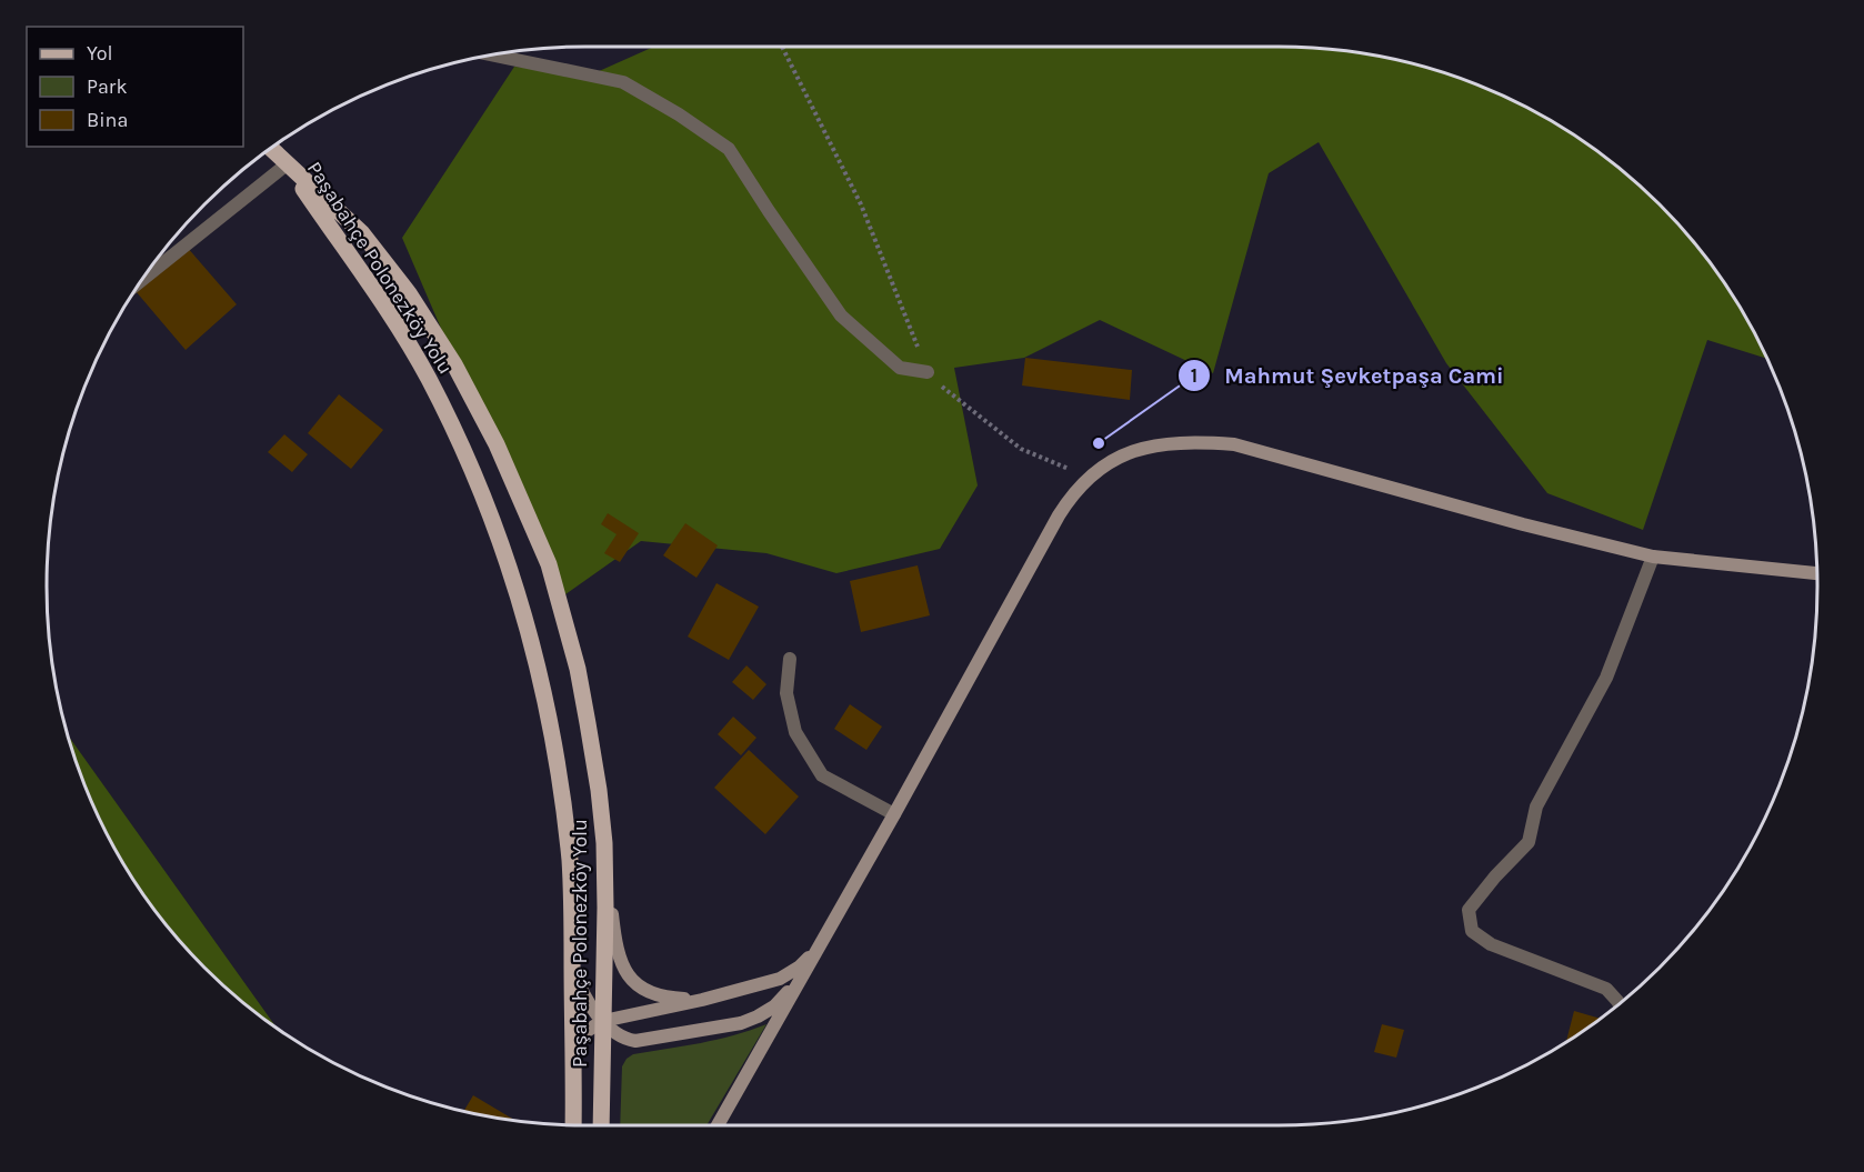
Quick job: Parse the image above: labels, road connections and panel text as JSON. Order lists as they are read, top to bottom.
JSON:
{
  "streets": {
    "main road": ["Paşabahçe Polonezköy Yolu"]
  },
  "places": ["Mahmut Şevketpaşa Cami"],
  "legend": ["Yol", "Park", "Bina"]
}
